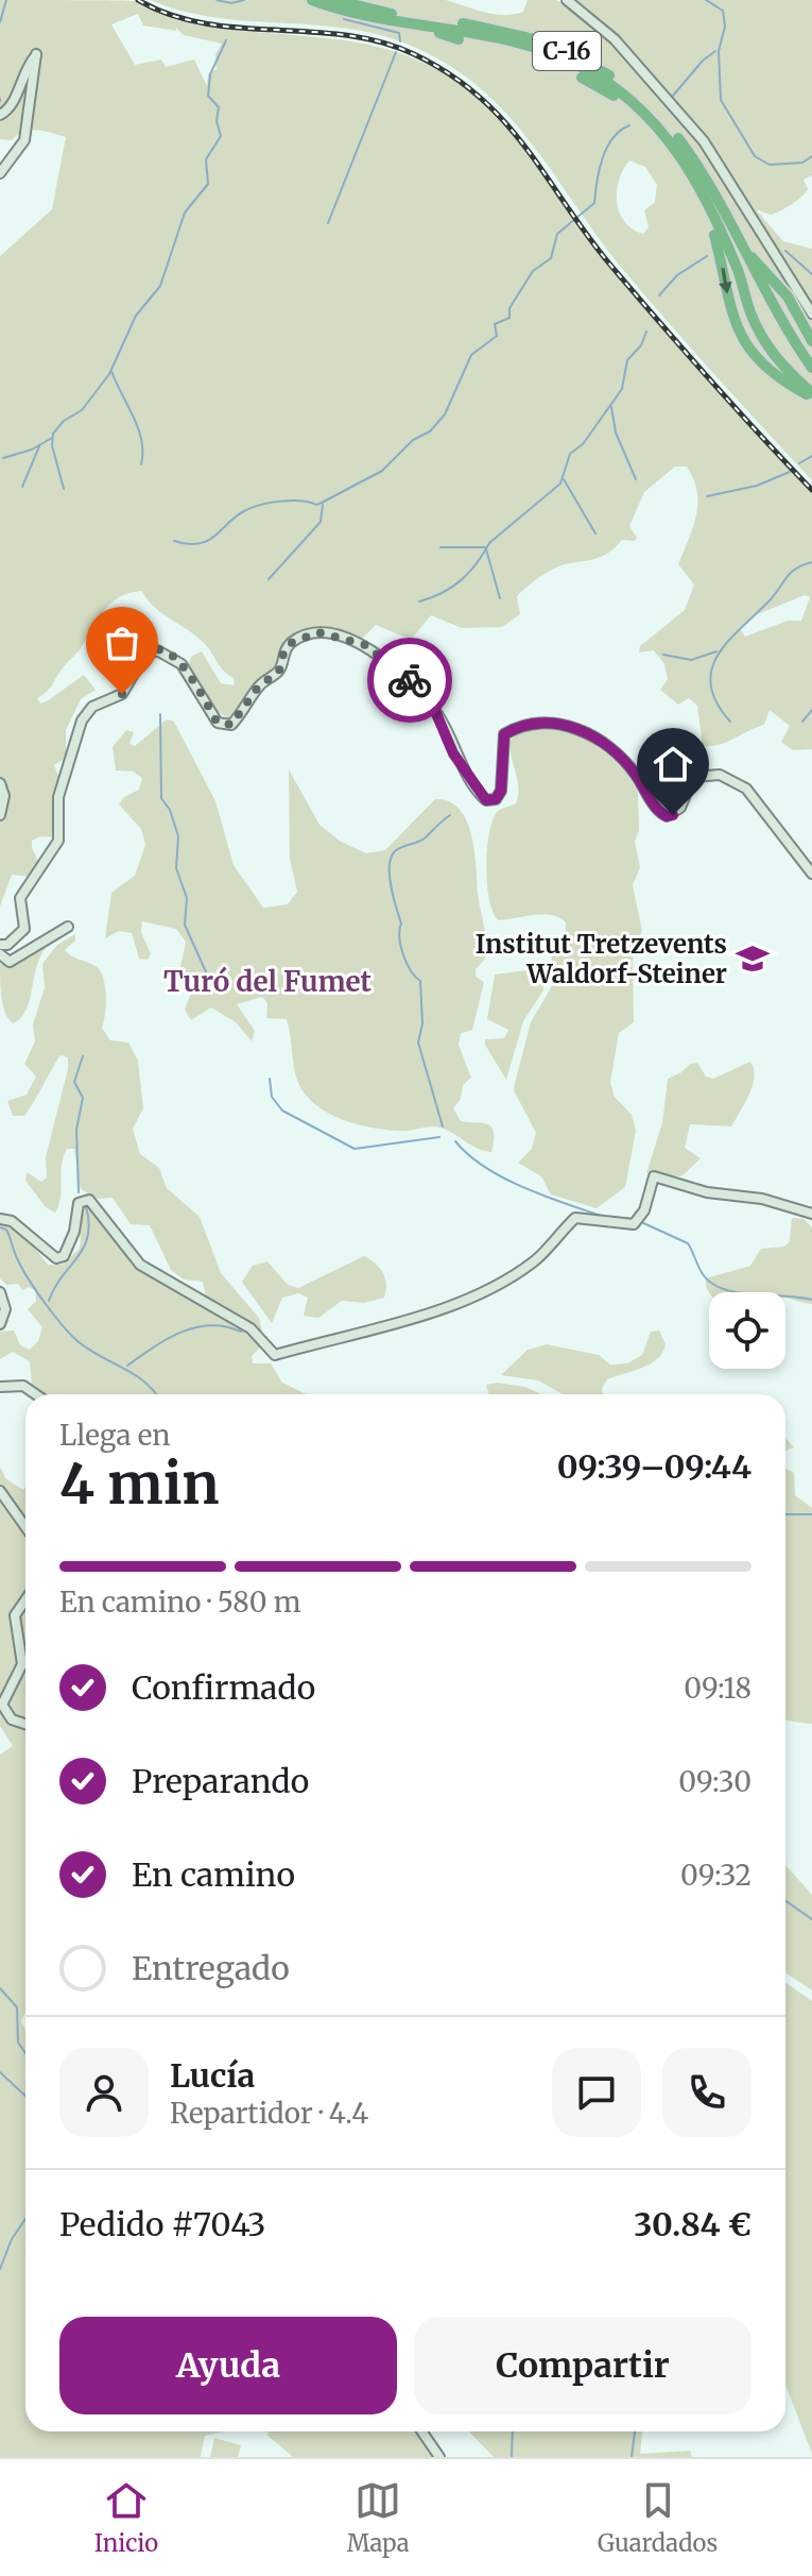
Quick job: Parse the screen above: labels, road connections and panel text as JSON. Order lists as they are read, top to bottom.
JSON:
{
  "streets": {
    "highway": ["C-16"]
  },
  "districts": ["Turó del Fumet"],
  "places": {
    "school or university": ["Institut Tretzevents Waldorf-Steiner"]
  },
  "page": {
    "heading": ["4 min", "Llega en", "09:39–09:44"],
    "panel": [
      "Lucía",
      "Repartidor · 4.4",
      "Pedido #7043",
      "30.84 €"
    ],
    "bar": "En camino · 580 m",
    "list": [
      ["Confirmado", "09:18"],
      ["Preparando", "09:30"],
      ["En camino", "09:32"],
      "Entregado"
    ],
    "buttons": ["Ayuda", "Compartir"],
    "tabs": ["Inicio", "Mapa", "Guardados"]
  }
}
